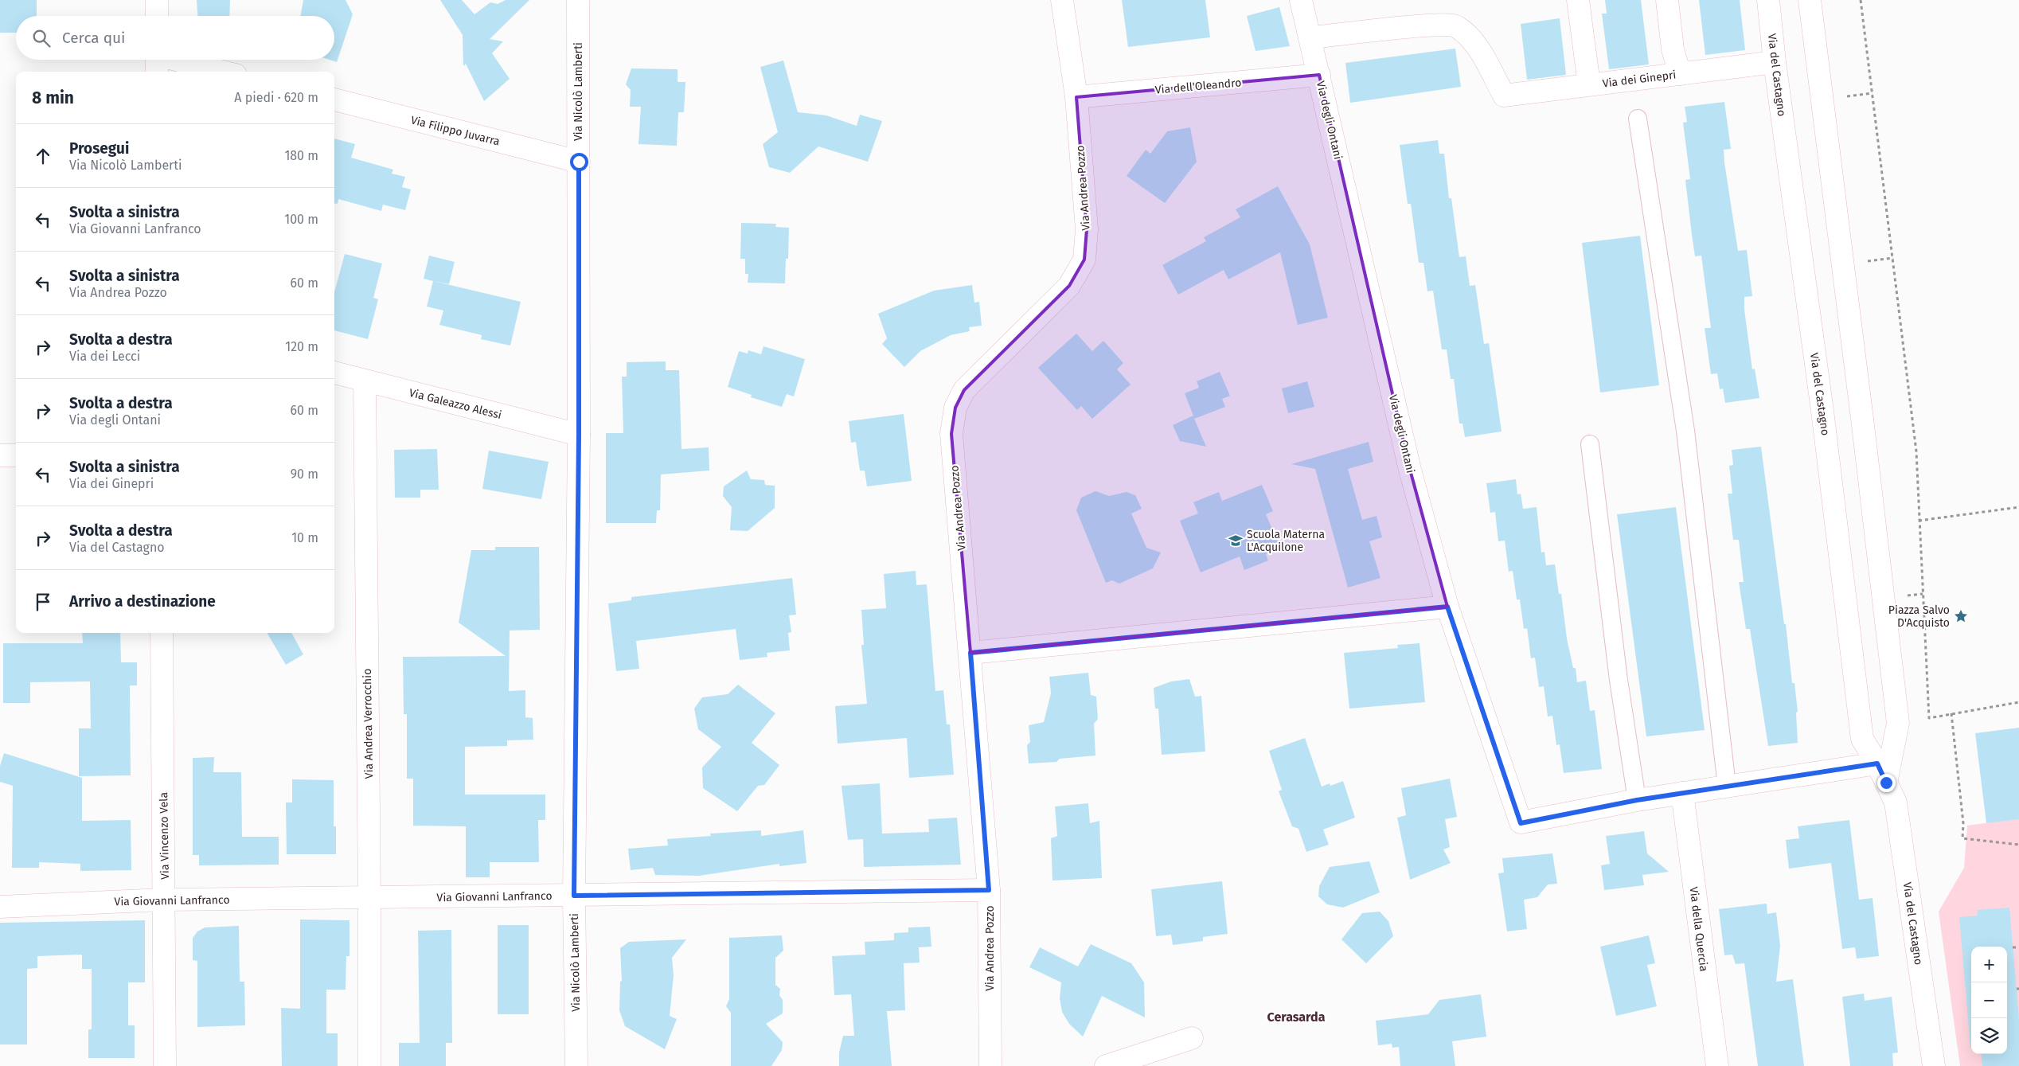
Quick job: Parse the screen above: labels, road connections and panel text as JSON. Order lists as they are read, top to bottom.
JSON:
{
  "streets": {
    "street": [
      "Via del Castagno",
      "Via dei Ginepri",
      "Via dell'Oleandro",
      "Via Nicolò Lamberti",
      "Via degli Ontani",
      "Via Filippo Juvarra",
      "Via Andrea Pozzo",
      "Via Galeazzo Alessi",
      "Via Andrea Verrocchio",
      "Via Vincenzo Vela",
      "Via Giovanni Lanfranco",
      "Via della Quercia"
    ]
  },
  "crossings": [
    ["Via del Castagno", "Via dei Ginepri"],
    ["Via dei Ginepri", "Via degli Ontani"],
    ["Via dell'Oleandro", "Via degli Ontani"],
    ["Via dell'Oleandro", "Via Andrea Pozzo"],
    ["Via Nicolò Lamberti", "Via Filippo Juvarra"],
    ["Via Nicolò Lamberti", "Via Galeazzo Alessi"],
    ["Via Nicolò Lamberti", "Via Giovanni Lanfranco"],
    ["Via Andrea Pozzo", "Via Giovanni Lanfranco"],
    ["Via Galeazzo Alessi", "Via Andrea Verrocchio"],
    ["Via Andrea Verrocchio", "Via Giovanni Lanfranco"],
    ["Via Vincenzo Vela", "Via Giovanni Lanfranco"]
  ],
  "districts": ["Cerasarda"],
  "places": {
    "school or university": ["Scuola Materna L'Acquilone"],
    "place": ["Piazza Salvo D'Acquisto"]
  },
  "page": {
    "search": "Cerca qui",
    "heading": ["8 min", "A piedi · 620 m"],
    "list": [
      ["Prosegui", "Via Nicolò Lamberti", "180 m"],
      ["Svolta a sinistra", "Via Giovanni Lanfranco", "100 m"],
      ["Svolta a sinistra", "Via Andrea Pozzo", "60 m"],
      ["Svolta a destra", "Via dei Lecci", "120 m"],
      ["Svolta a destra", "Via degli Ontani", "60 m"],
      ["Svolta a sinistra", "Via dei Ginepri", "90 m"],
      ["Svolta a destra", "Via del Castagno", "10 m"],
      "Arrivo a destinazione"
    ],
    "map_buttons": ["+", "−"]
  }
}
